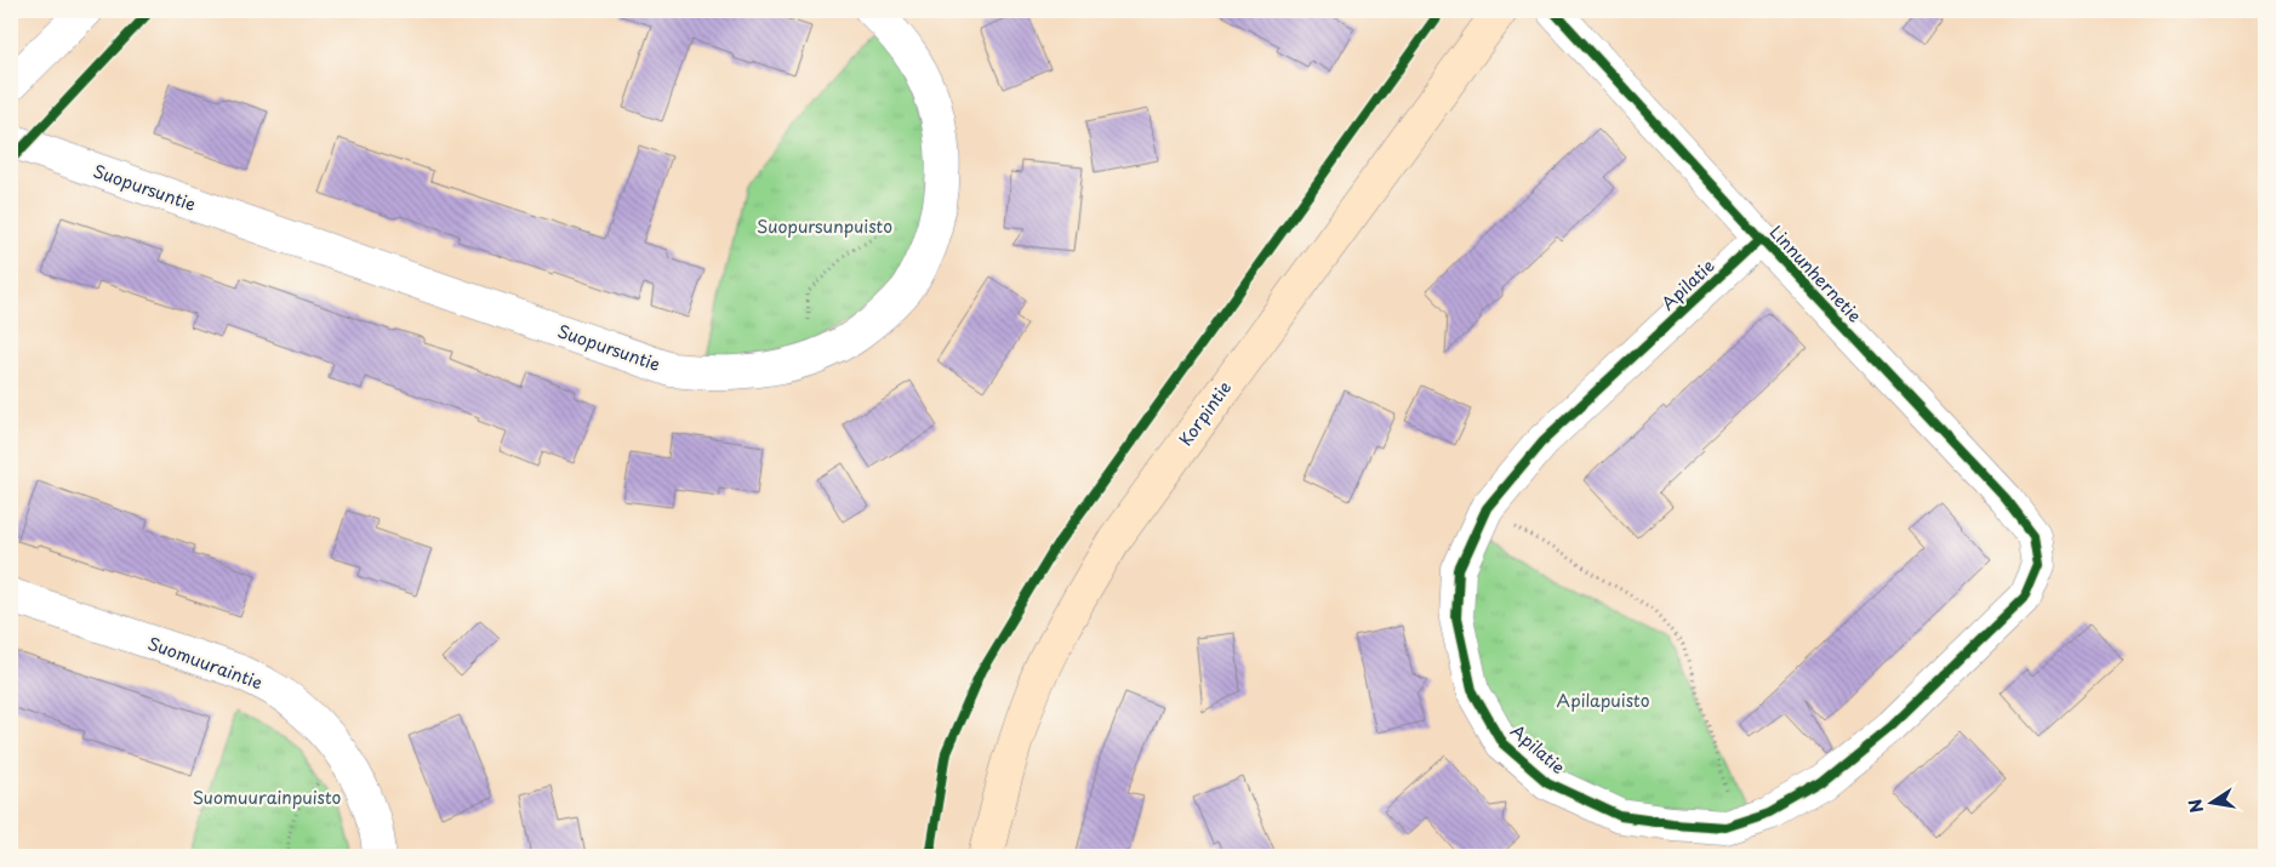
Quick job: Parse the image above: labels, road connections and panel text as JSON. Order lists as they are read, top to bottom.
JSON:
{
  "streets": {
    "street": [
      "Suopursuntie",
      "Linnunhernetie",
      "Apilatie",
      "Korpintie",
      "Suomuuraintie"
    ]
  },
  "crossings": [
    ["Linnunhernetie", "Apilatie"]
  ],
  "parks": ["Suopursunpuisto", "Apilapuisto", "Suomuurainpuisto"],
  "north": "left"
}
